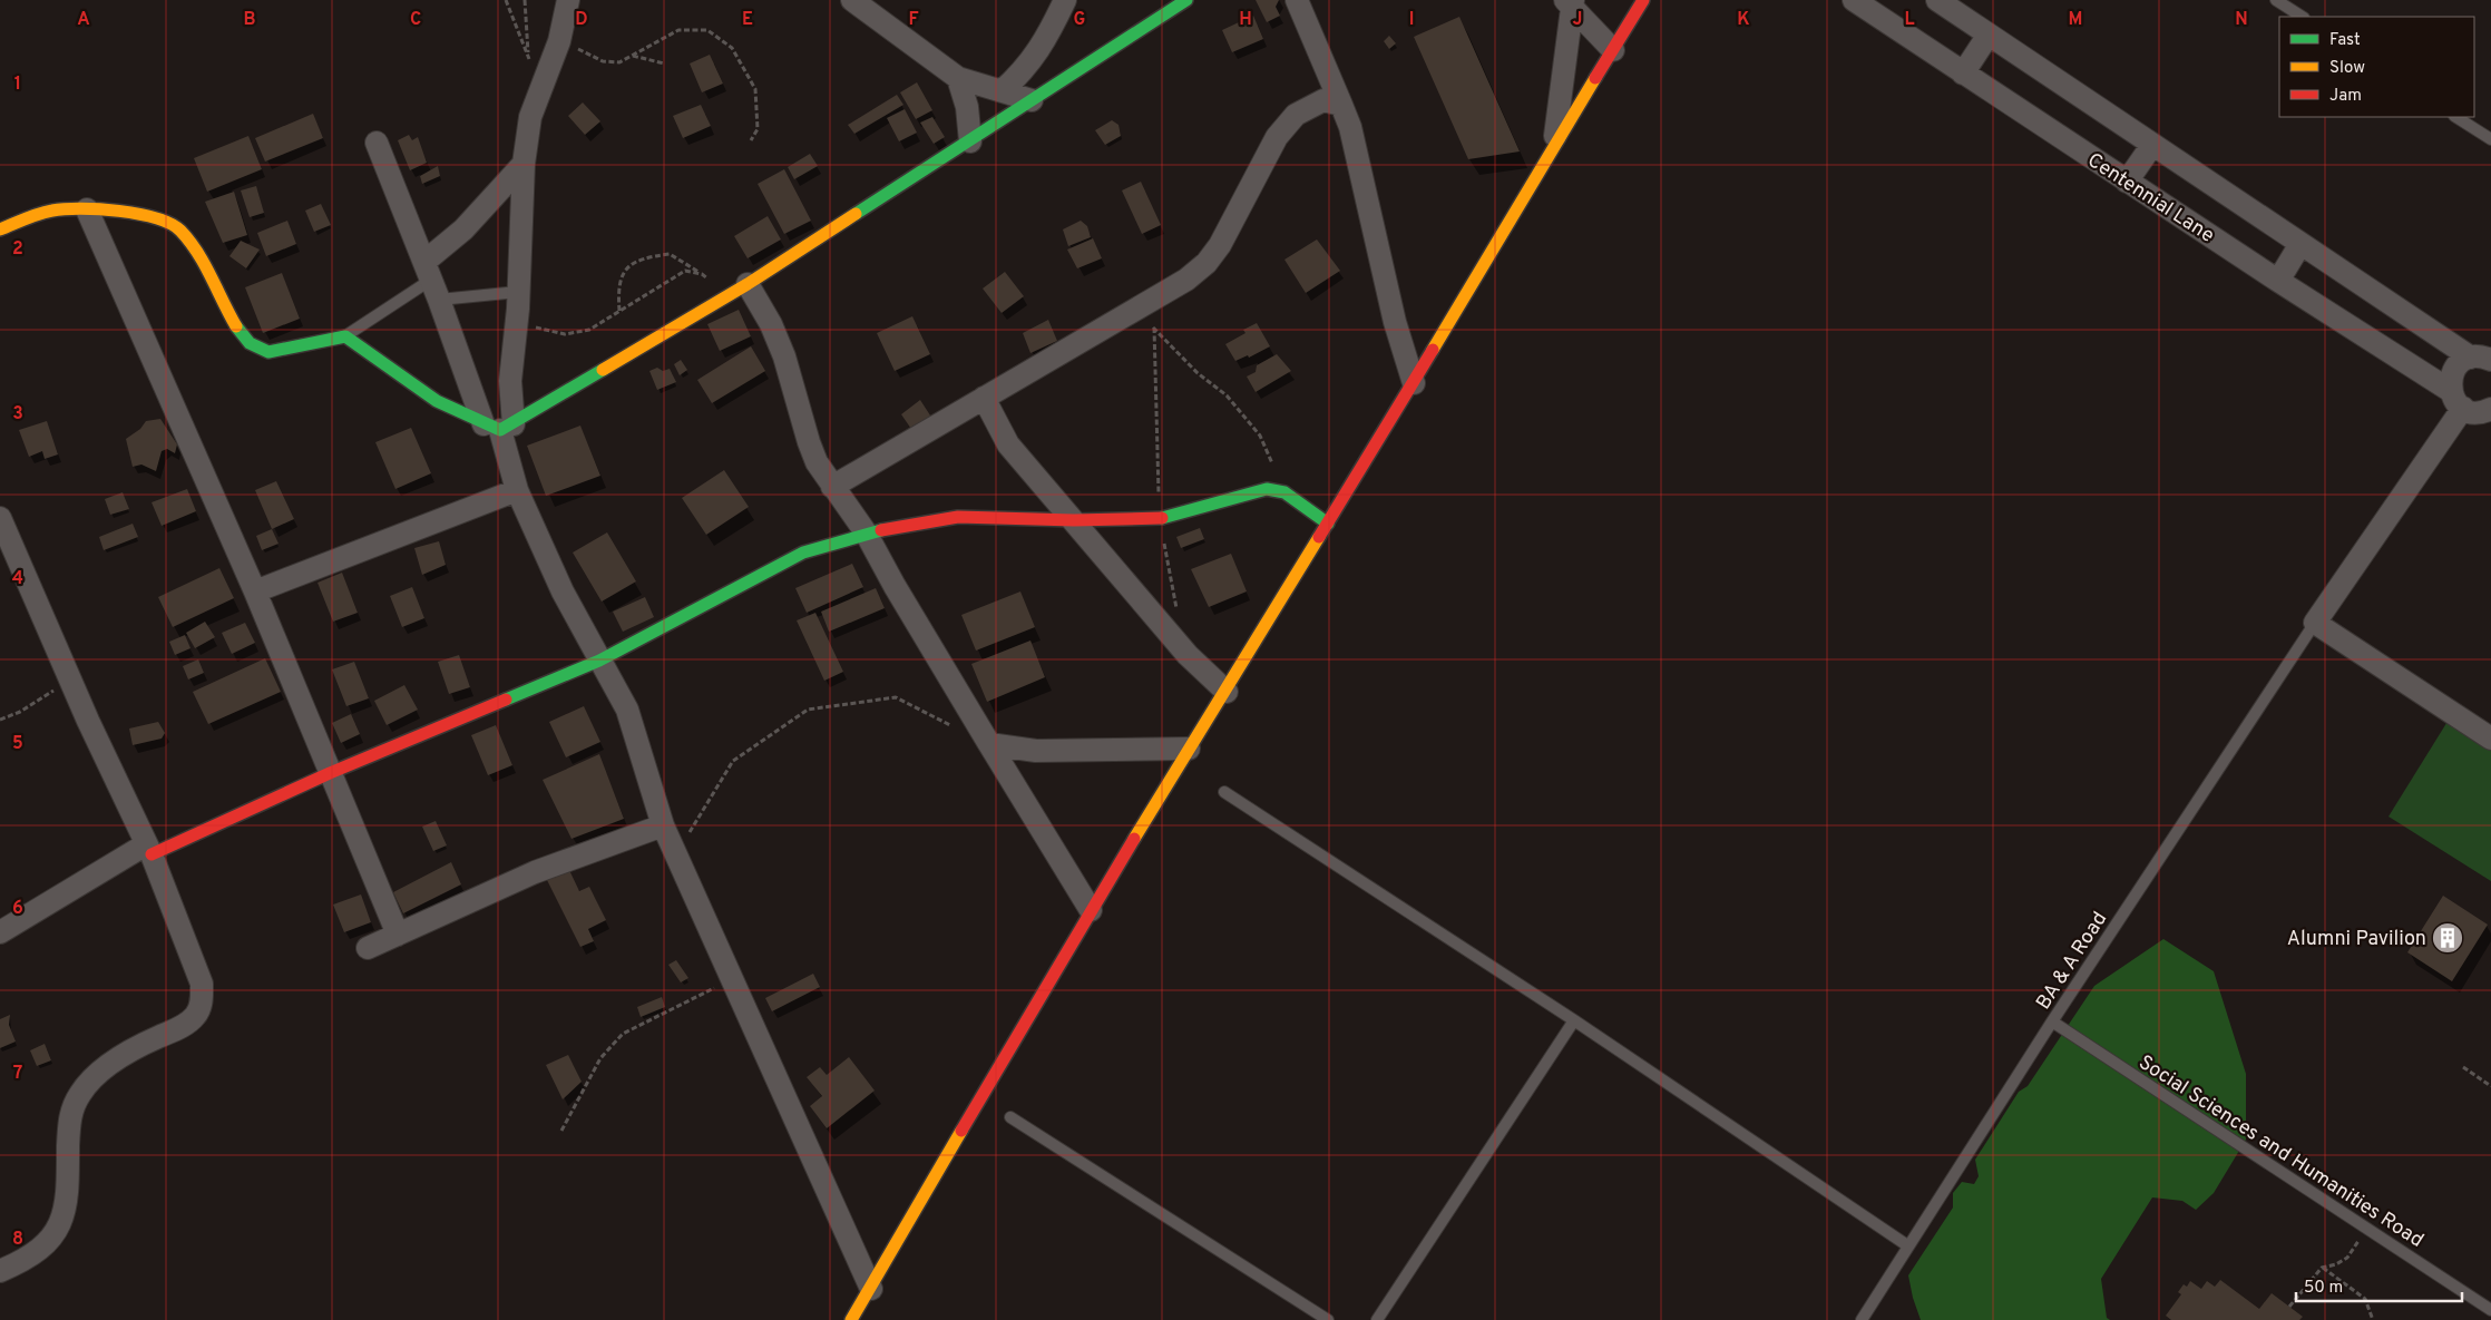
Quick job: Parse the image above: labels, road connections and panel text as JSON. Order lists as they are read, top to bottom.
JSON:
{
  "streets": {
    "street": ["Centennial Lane"],
    "lane": ["BA & A Road", "Social Sciences and Humanities Road"]
  },
  "crossings": [
    ["BA & A Road", "Social Sciences and Humanities Road"]
  ],
  "places": {
    "building": ["Alumni Pavilion"]
  },
  "legend": ["Fast", "Slow", "Jam"],
  "scale_bar": "50 m",
  "grid": {
    "columns": [
      "A",
      "B",
      "C",
      "D",
      "E",
      "F",
      "G",
      "H",
      "I",
      "J",
      "K",
      "L",
      "M",
      "N"
    ],
    "rows": [
      "1",
      "2",
      "3",
      "4",
      "5",
      "6",
      "7",
      "8"
    ]
  }
}
